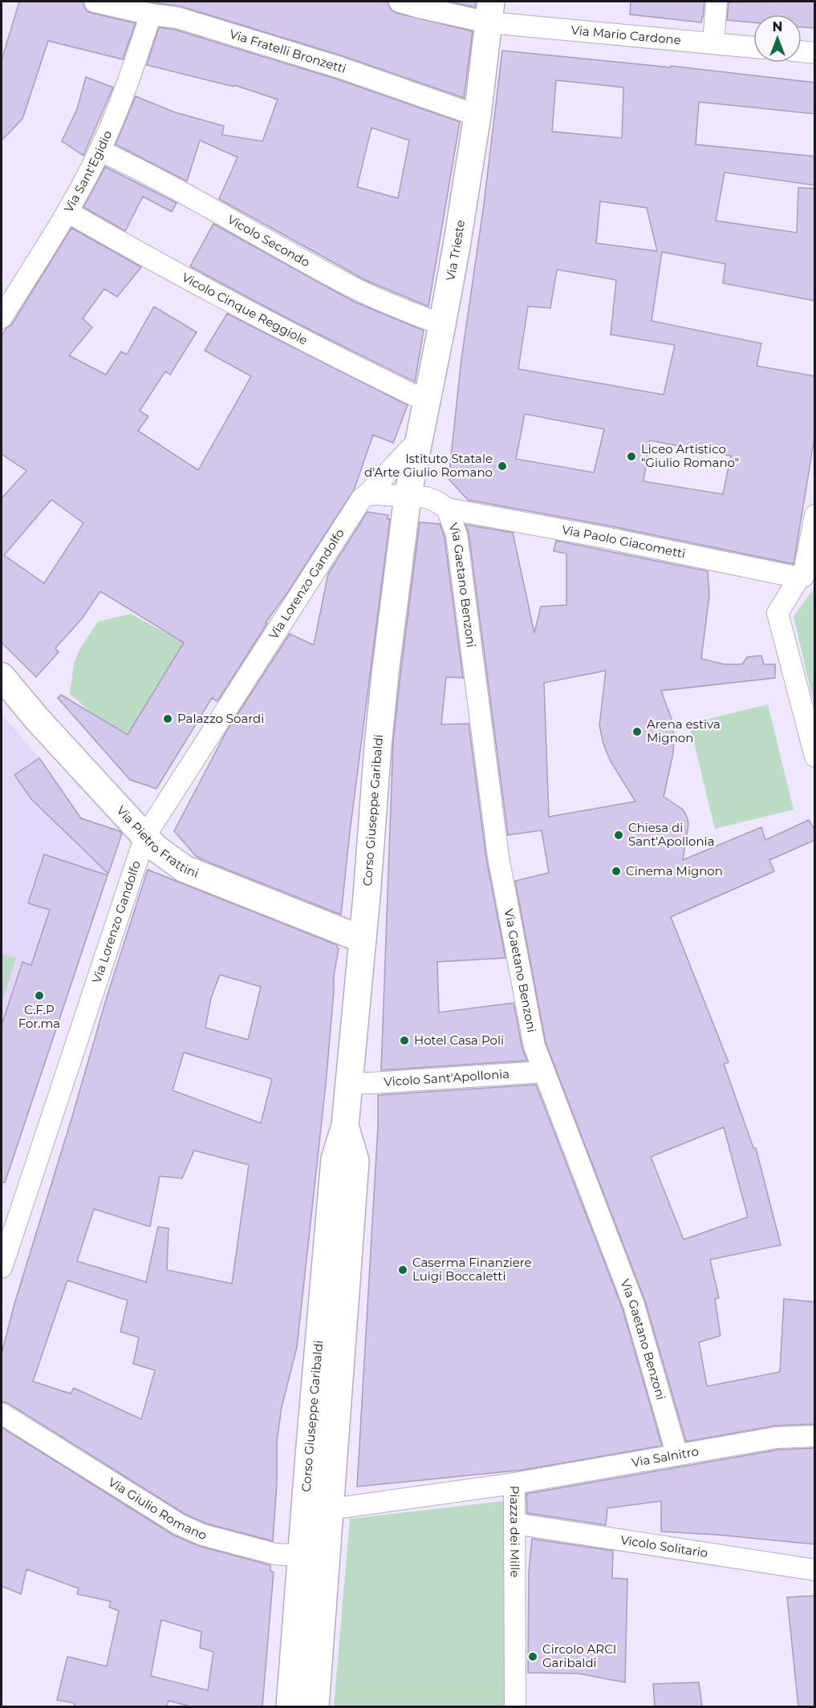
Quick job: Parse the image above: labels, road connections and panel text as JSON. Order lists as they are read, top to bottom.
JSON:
{
  "streets": {
    "main road": ["Via Trieste", "Corso Giuseppe Garibaldi", "Via Pietro Frattini"],
    "street": [
      "Via Mario Cardone",
      "Via Fratelli Bronzetti",
      "Via Sant'Egidio",
      "Vicolo Secondo",
      "Vicolo Cinque Reggiole",
      "Via Paolo Giacometti",
      "Via Lorenzo Gandolfo",
      "Via Gaetano Benzoni",
      "Vicolo Sant'Apollonia",
      "Via Salnitro",
      "Via Giulio Romano",
      "Piazza dei Mille",
      "Vicolo Solitario"
    ]
  },
  "crossings": [
    ["Via Mario Cardone", "Via Trieste"],
    ["Via Fratelli Bronzetti", "Via Sant'Egidio"],
    ["Via Fratelli Bronzetti", "Via Trieste"],
    ["Via Sant'Egidio", "Vicolo Secondo"],
    ["Via Sant'Egidio", "Vicolo Cinque Reggiole"],
    ["Vicolo Secondo", "Via Trieste"],
    ["Via Trieste", "Vicolo Cinque Reggiole"],
    ["Via Trieste", "Via Lorenzo Gandolfo"],
    ["Via Trieste", "Via Gaetano Benzoni"],
    ["Via Trieste", "Corso Giuseppe Garibaldi"],
    ["Via Paolo Giacometti", "Via Gaetano Benzoni"],
    ["Via Lorenzo Gandolfo", "Via Pietro Frattini"],
    ["Via Gaetano Benzoni", "Corso Giuseppe Garibaldi"],
    ["Via Gaetano Benzoni", "Vicolo Sant'Apollonia"],
    ["Via Gaetano Benzoni", "Via Salnitro"],
    ["Corso Giuseppe Garibaldi", "Via Pietro Frattini"],
    ["Corso Giuseppe Garibaldi", "Vicolo Sant'Apollonia"],
    ["Corso Giuseppe Garibaldi", "Via Giulio Romano"],
    ["Corso Giuseppe Garibaldi", "Piazza dei Mille"],
    ["Via Salnitro", "Piazza dei Mille"],
    ["Piazza dei Mille", "Vicolo Solitario"]
  ],
  "places": [
    "Liceo Artistico \"Giulio Romano\"",
    "Istituto Statale d'Arte Giulio Romano",
    "Palazzo Soardi",
    "Arena estiva Mignon",
    "Chiesa di Sant'Apollonia",
    "Cinema Mignon",
    "C.F.P For.ma",
    "Hotel Casa Poli",
    "Caserma Finanziere Luigi Boccaletti",
    "Circolo ARCI Garibaldi"
  ],
  "north": "top"
}
